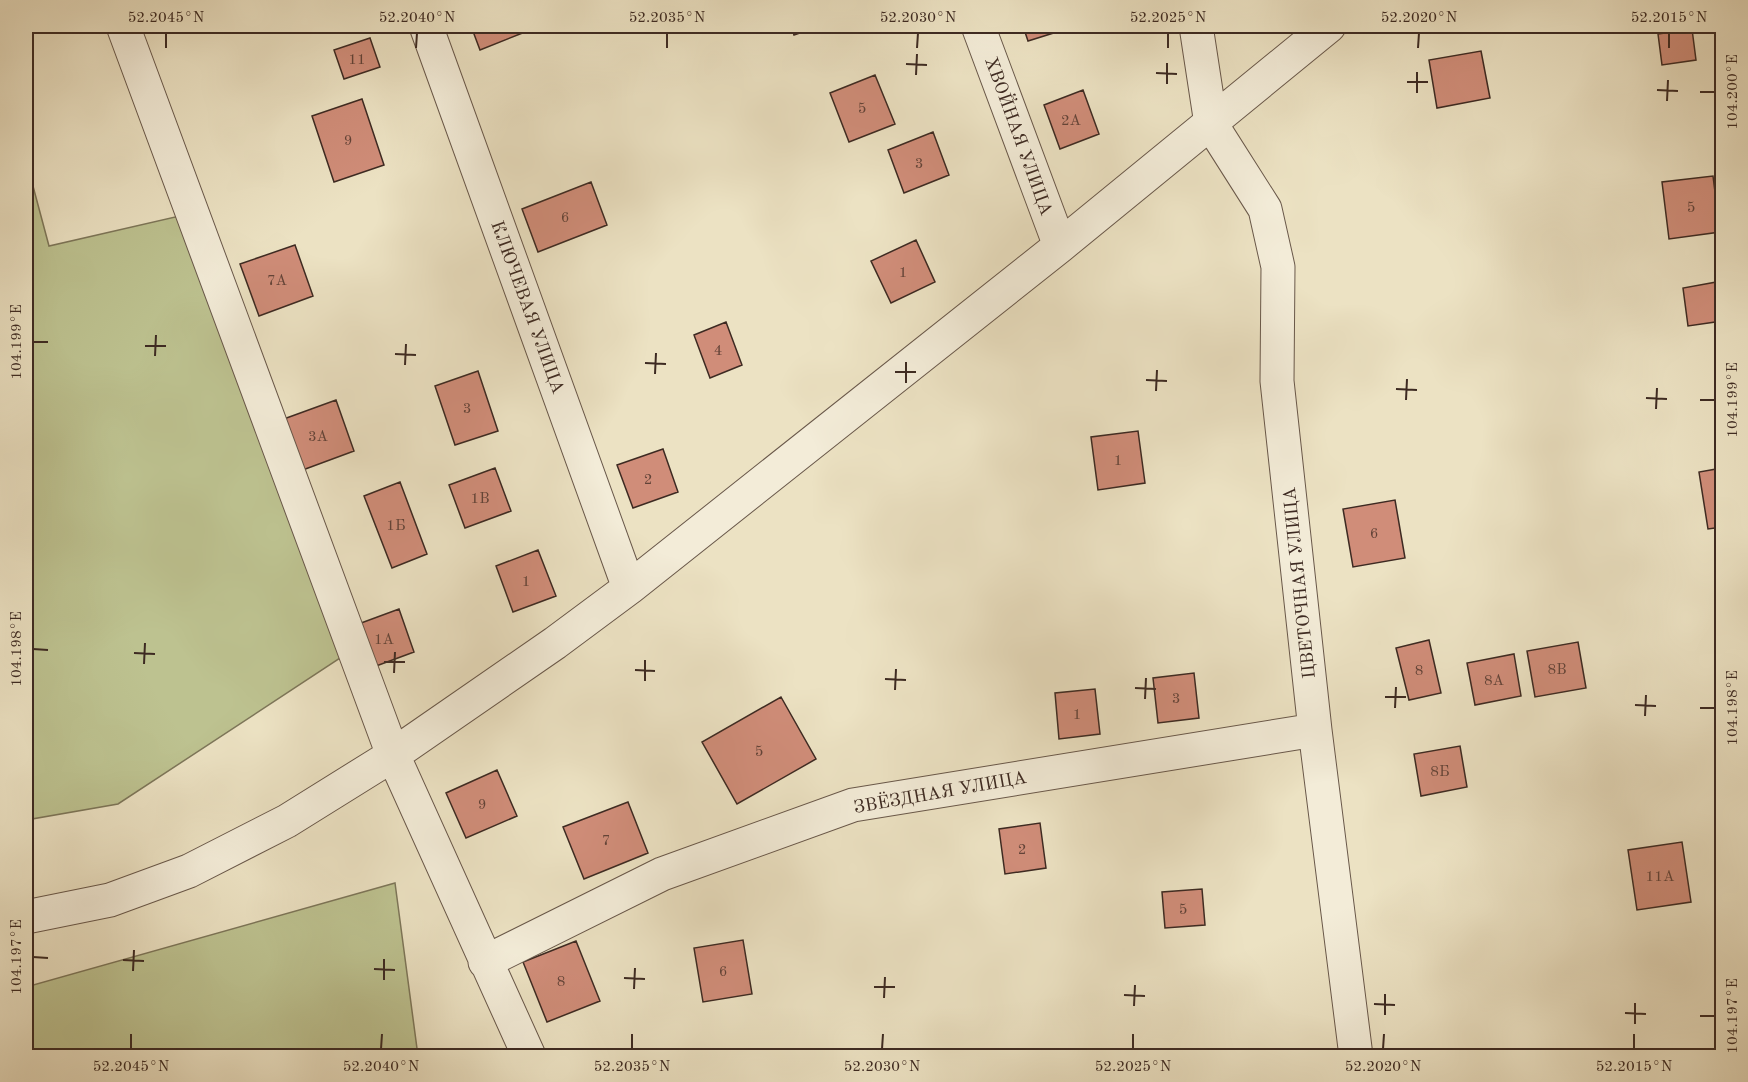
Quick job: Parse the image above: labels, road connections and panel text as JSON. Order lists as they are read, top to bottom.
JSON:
{
  "streets": {
    "street": [
      "ХВОЙНАЯ УЛИЦА",
      "КЛЮЧЕВАЯ УЛИЦА",
      "ЦВЕТОЧНАЯ УЛИЦА",
      "ЗВЁЗДНАЯ УЛИЦА"
    ]
  },
  "crossings": [
    ["ЦВЕТОЧНАЯ УЛИЦА", "ЗВЁЗДНАЯ УЛИЦА"]
  ],
  "house_numbers": [
    "11",
    "5",
    "2А",
    "9",
    "3",
    "5",
    "6",
    "1",
    "7А",
    "4",
    "3",
    "3А",
    "1",
    "2",
    "1В",
    "1Б",
    "6",
    "1",
    "1А",
    "8В",
    "8",
    "8А",
    "3",
    "1",
    "5",
    "8Б",
    "9",
    "7",
    "2",
    "11А",
    "5",
    "6",
    "8"
  ],
  "coordinates": [
    "52.2045°N",
    "52.2040°N",
    "52.2035°N",
    "52.2030°N",
    "52.2025°N",
    "52.2020°N",
    "52.2015°N",
    "104.200°E",
    "104.199°E",
    "104.198°E",
    "104.197°E"
  ]
}
